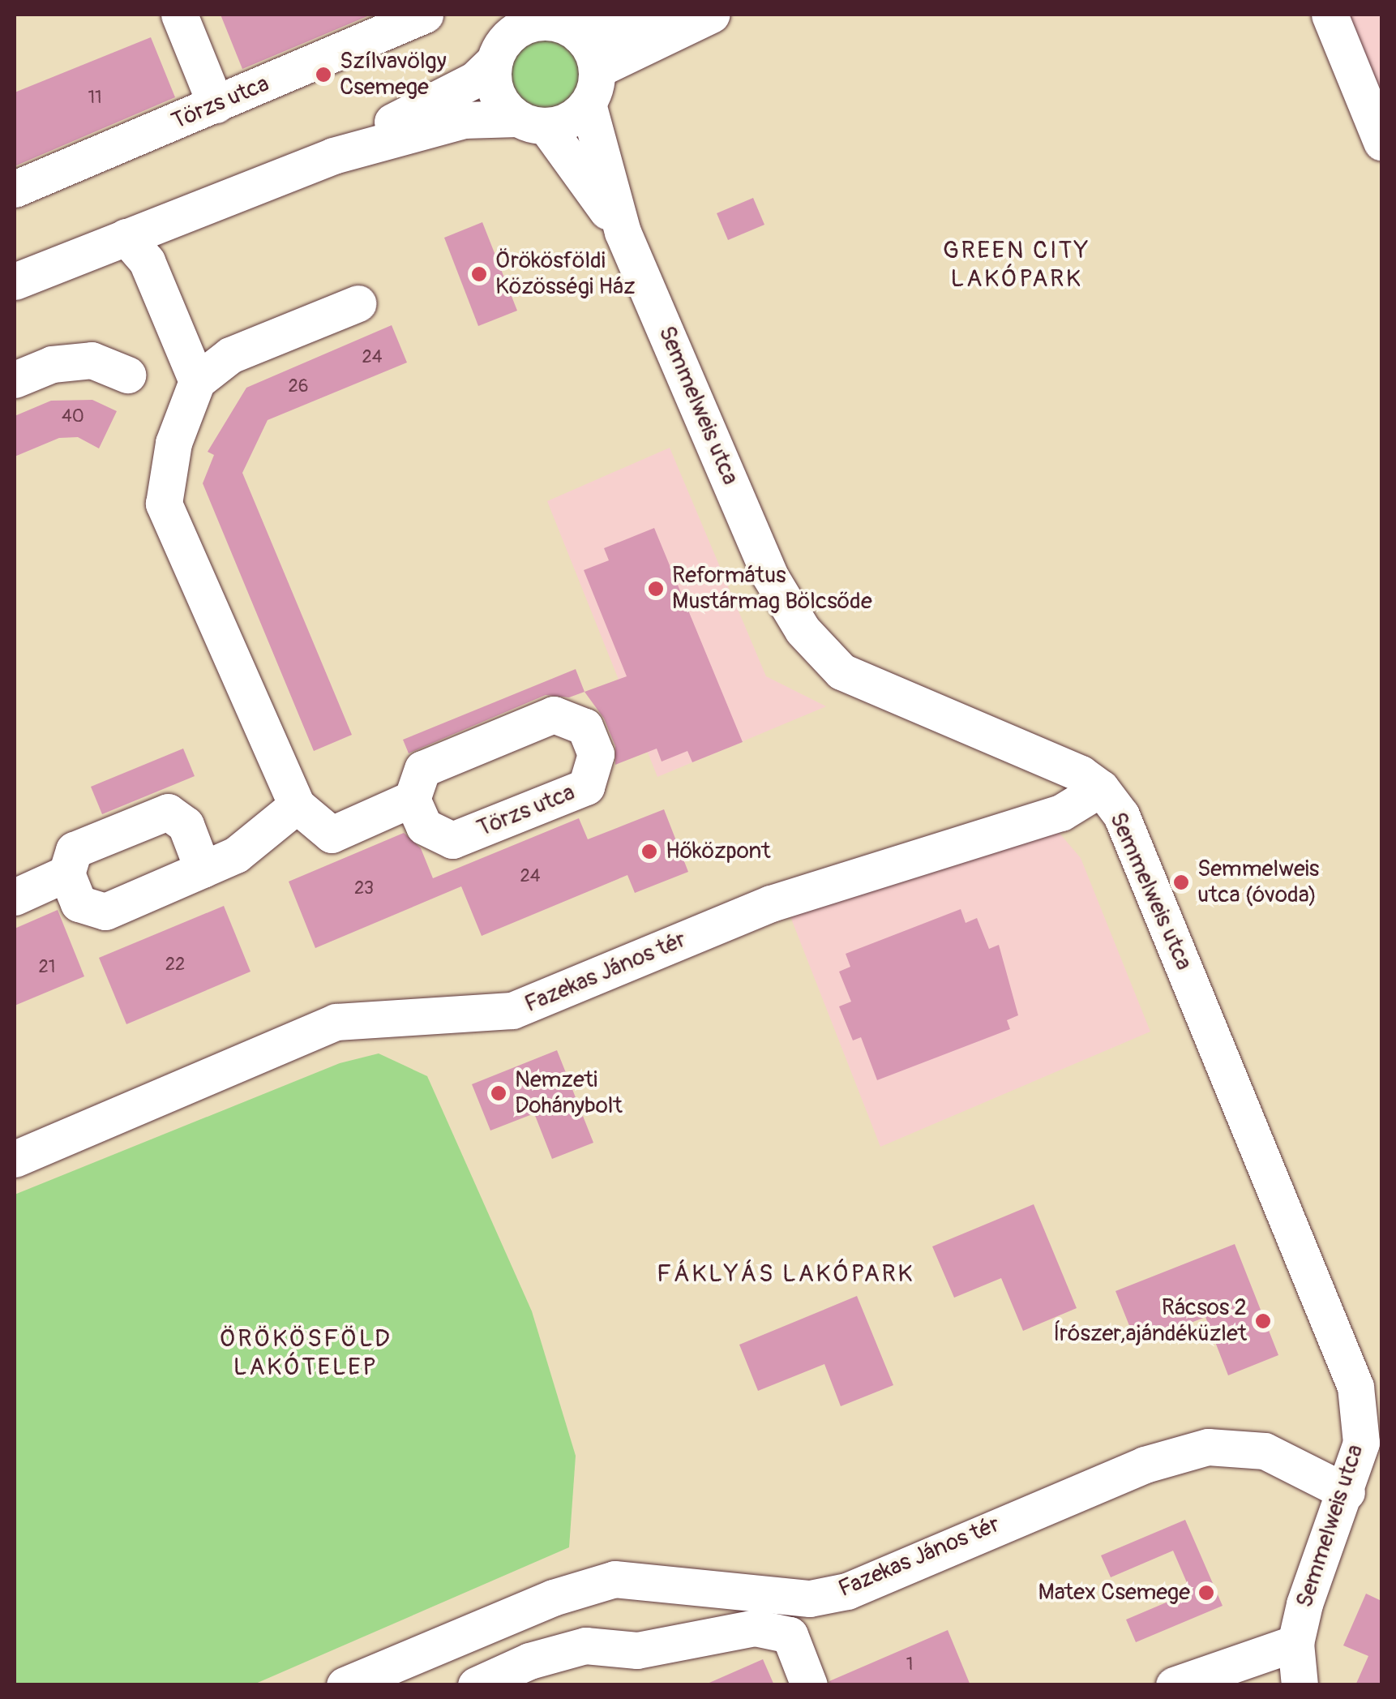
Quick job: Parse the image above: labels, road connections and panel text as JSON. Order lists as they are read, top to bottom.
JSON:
{
  "streets": {
    "street": ["Törzs utca", "Semmelweis utca", "Fazekas János tér"]
  },
  "crossings": [
    ["Semmelweis utca", "Fazekas János tér"]
  ],
  "districts": ["GREEN CITY LAKÓPARK", "FÁKLYÁS LAKÓPARK", "ÖRÖKÖSFÖLD LAKÓTELEP"],
  "places": [
    "Szílvavölgy Csemege",
    "Örökösföldi Közösségi Ház",
    "Református Mustármag Bölcsőde",
    "Hőközpont",
    "Semmelweis utca (óvoda)",
    "Nemzeti Dohánybolt",
    "Rácsos 2 Írószer,ajándéküzlet",
    "Matex Csemege"
  ],
  "house_numbers": [
    "11",
    "24",
    "26",
    "40",
    "24",
    "23",
    "22",
    "21",
    "1"
  ]
}
